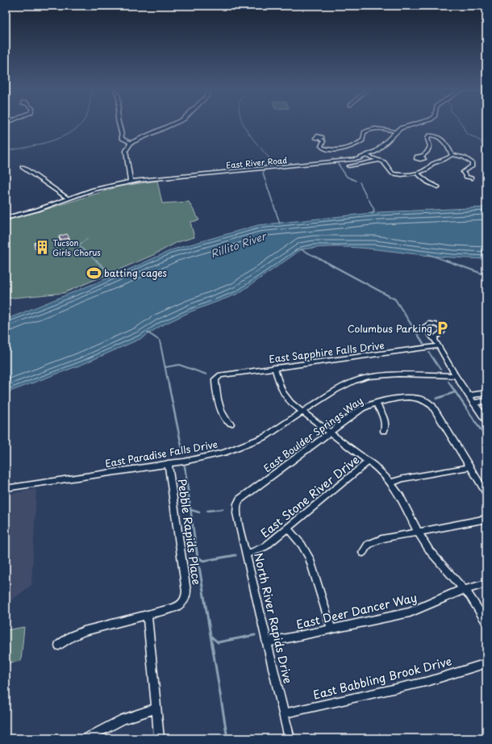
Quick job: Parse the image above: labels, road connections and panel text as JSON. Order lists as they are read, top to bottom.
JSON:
{
  "streets": {
    "street": [
      "East River Road",
      "East Sapphire Falls Drive",
      "East Boulder Springs Way",
      "East Paradise Falls Drive",
      "East Stone River Drive",
      "Pebble Rapids Place",
      "East Deer Dancer Way",
      "North River Rapids Drive",
      "East Babbling Brook Drive"
    ]
  },
  "crossings": [
    ["East Boulder Springs Way", "North River Rapids Drive"],
    ["East Paradise Falls Drive", "Pebble Rapids Place"],
    ["East Stone River Drive", "North River Rapids Drive"],
    ["East Deer Dancer Way", "North River Rapids Drive"],
    ["North River Rapids Drive", "East Babbling Brook Drive"]
  ],
  "water": ["Rillito River"],
  "places": {
    "building": ["Tucson Girls Chorus"],
    "sports": ["batting cages"],
    "parking": ["Columbus Parking"]
  }
}
